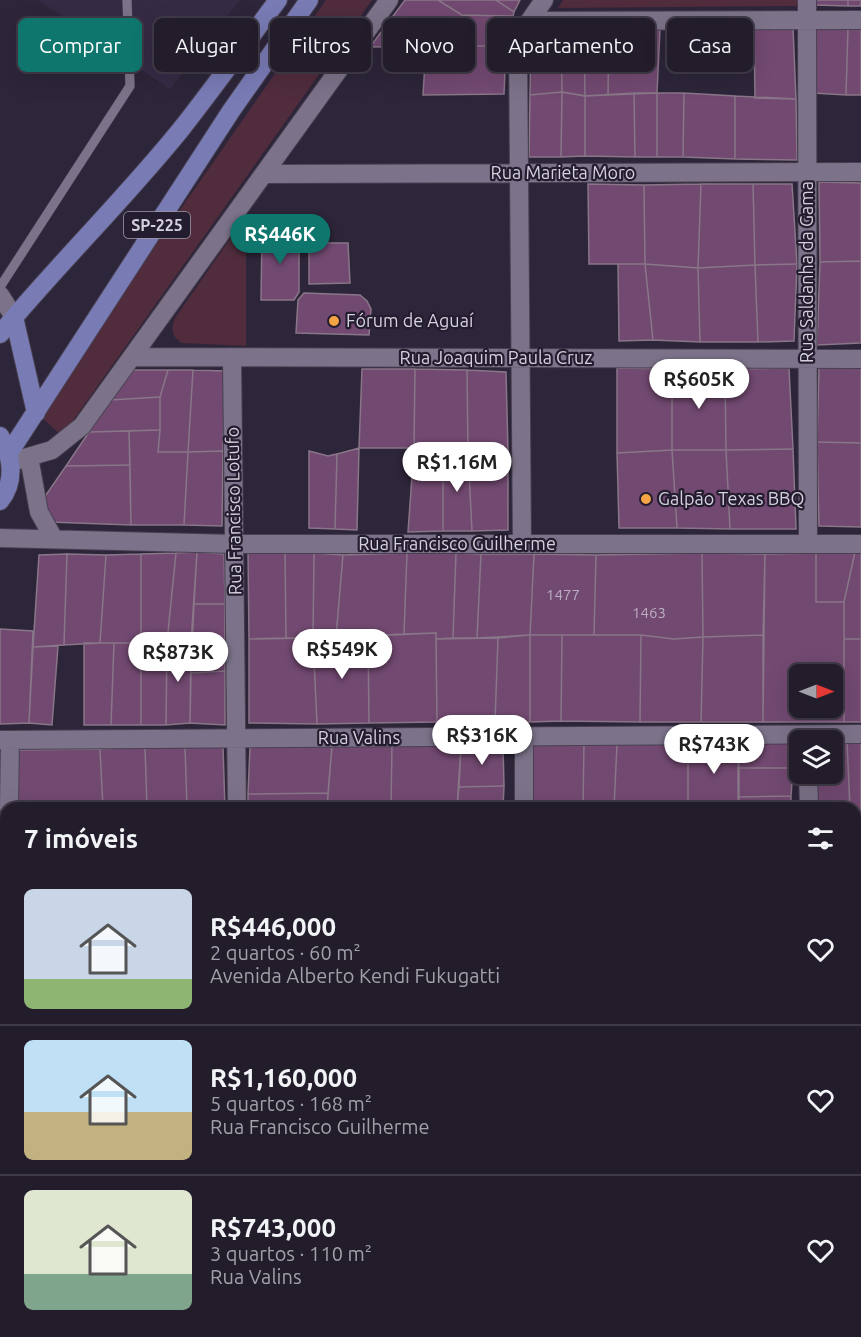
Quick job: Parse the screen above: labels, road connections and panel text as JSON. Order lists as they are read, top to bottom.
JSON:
{
  "streets": {
    "main road": ["SP-225"],
    "street": [
      "Rua Marieta Moro",
      "Rua Saldanha da Gama",
      "Rua Joaquim Paula Cruz",
      "Rua Francisco Lotufo",
      "Rua Francisco Guilherme",
      "Rua Valins"
    ]
  },
  "crossings": [
    ["Rua Marieta Moro", "Rua Saldanha da Gama"],
    ["Rua Saldanha da Gama", "Rua Joaquim Paula Cruz"],
    ["Rua Saldanha da Gama", "Rua Francisco Guilherme"],
    ["Rua Joaquim Paula Cruz", "Rua Francisco Lotufo"],
    ["Rua Francisco Lotufo", "Rua Francisco Guilherme"],
    ["Rua Francisco Lotufo", "Rua Valins"]
  ],
  "places": ["Fórum de Aguaí", "Galpão Texas BBQ"],
  "house_numbers": ["1477", "1463"],
  "north": "right",
  "page": {
    "chip": [
      "Comprar",
      "Alugar",
      "Filtros",
      "Novo",
      "Apartamento",
      "Casa"
    ],
    "price": [
      "R$446K",
      "R$605K",
      "R$1.16M",
      "R$549K",
      "R$873K",
      "R$316K",
      "R$743K"
    ],
    "heading": "7 imóveis",
    "list": [
      {
        "name": "R$446,000",
        "note": "2 quartos · 60 m² · Avenida Alberto Kendi Fukugatti"
      },
      {
        "name": "R$1,160,000",
        "note": "5 quartos · 168 m² · Rua Francisco Guilherme"
      },
      {
        "name": "R$743,000",
        "note": "3 quartos · 110 m² · Rua Valins"
      }
    ]
  }
}
